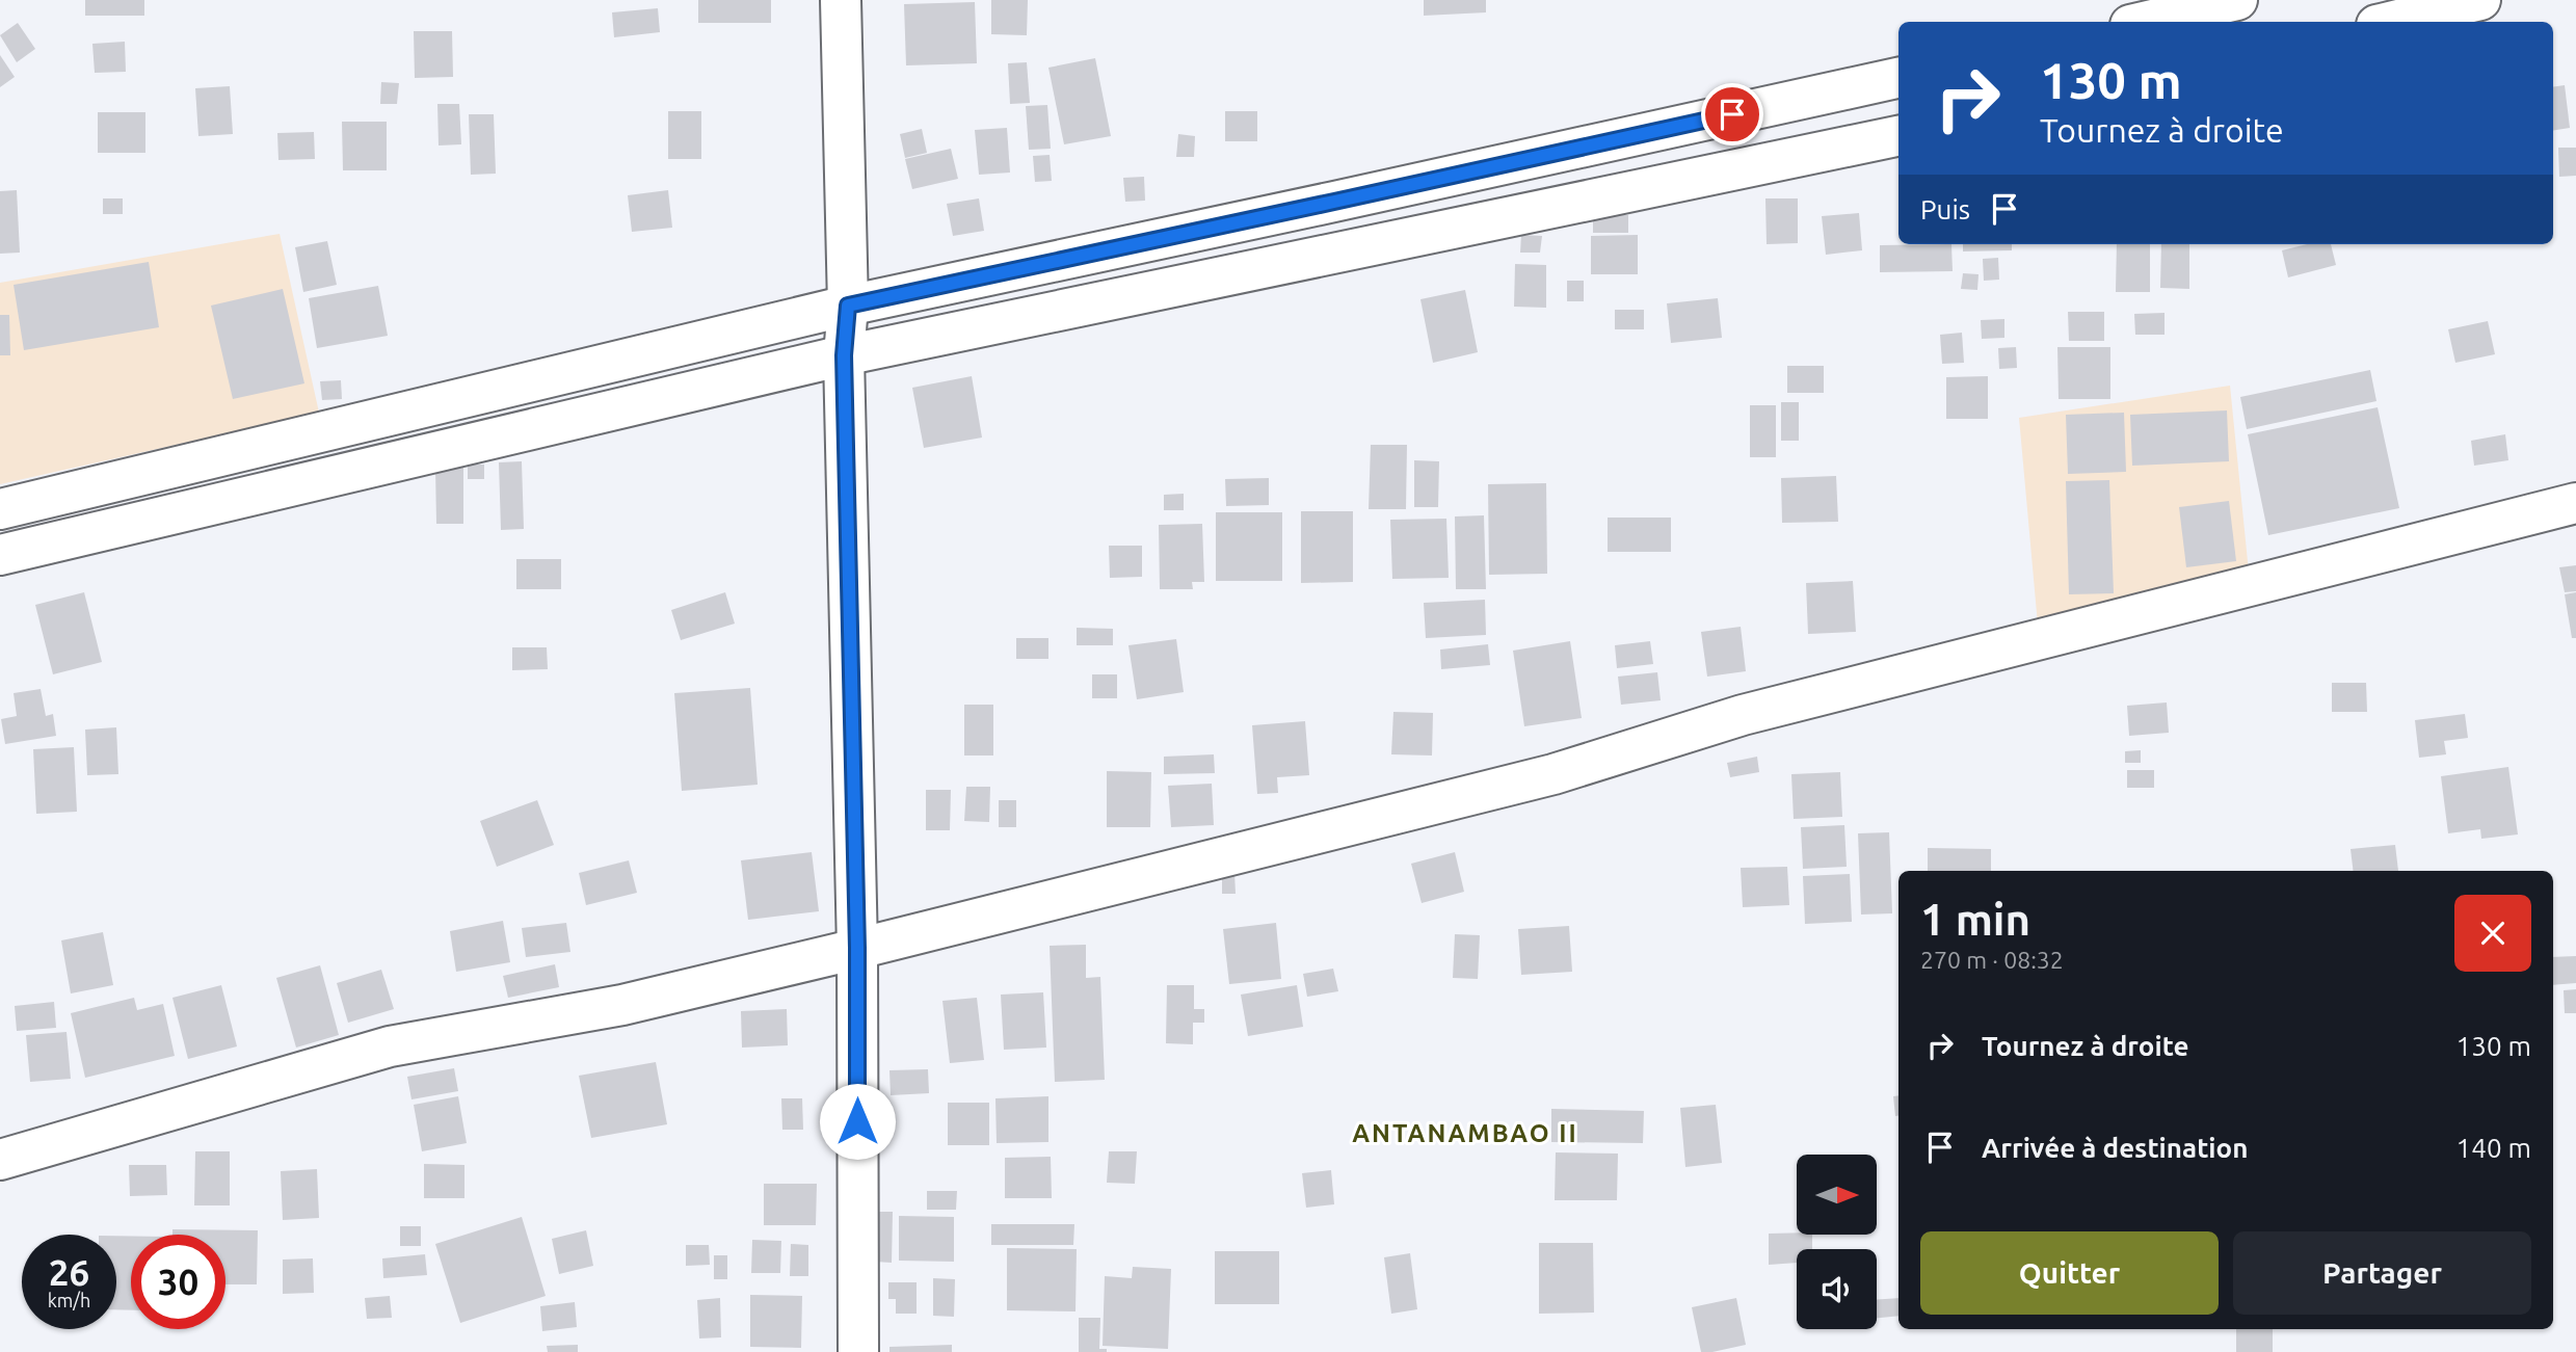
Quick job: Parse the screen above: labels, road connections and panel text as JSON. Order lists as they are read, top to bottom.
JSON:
{
  "districts": ["ANTANAMBAO II"],
  "north": "right",
  "page": {
    "turn": ["130 m", "Tournez à droite"],
    "then": "Puis",
    "heading": ["1 min", "270 m · 08:32"],
    "list": [
      {
        "name": "Tournez à droite",
        "value": "130 m"
      },
      {
        "name": "Arrivée à destination",
        "value": "140 m"
      }
    ],
    "buttons": ["Quitter", "Partager"],
    "speed": "26 km/h",
    "limit": "30"
  }
}
